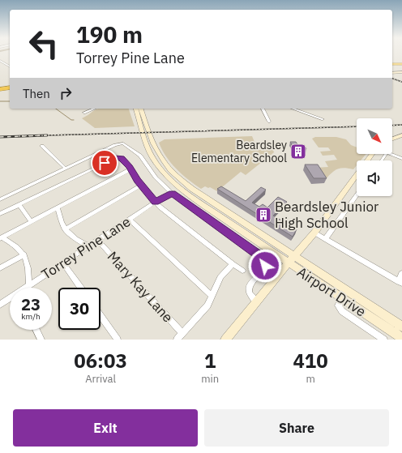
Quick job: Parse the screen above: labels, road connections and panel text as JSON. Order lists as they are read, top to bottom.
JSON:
{
  "streets": {
    "main road": ["Airport Drive"],
    "street": ["Torrey Pine Lane", "Mary Kay Lane"]
  },
  "crossings": [
    ["Torrey Pine Lane", "Mary Kay Lane"]
  ],
  "places": {
    "building": ["Beardsley Elementary School", "Beardsley Junior High School"]
  },
  "north": "bottom right",
  "page": {
    "turn": ["190 m", "Torrey Pine Lane"],
    "then": "Then",
    "speed": "23 km/h",
    "limit": "30",
    "eta": [
      "06:03",
      "Arrival",
      "1",
      "min",
      "410",
      "m"
    ],
    "buttons": ["Exit", "Share"]
  }
}
